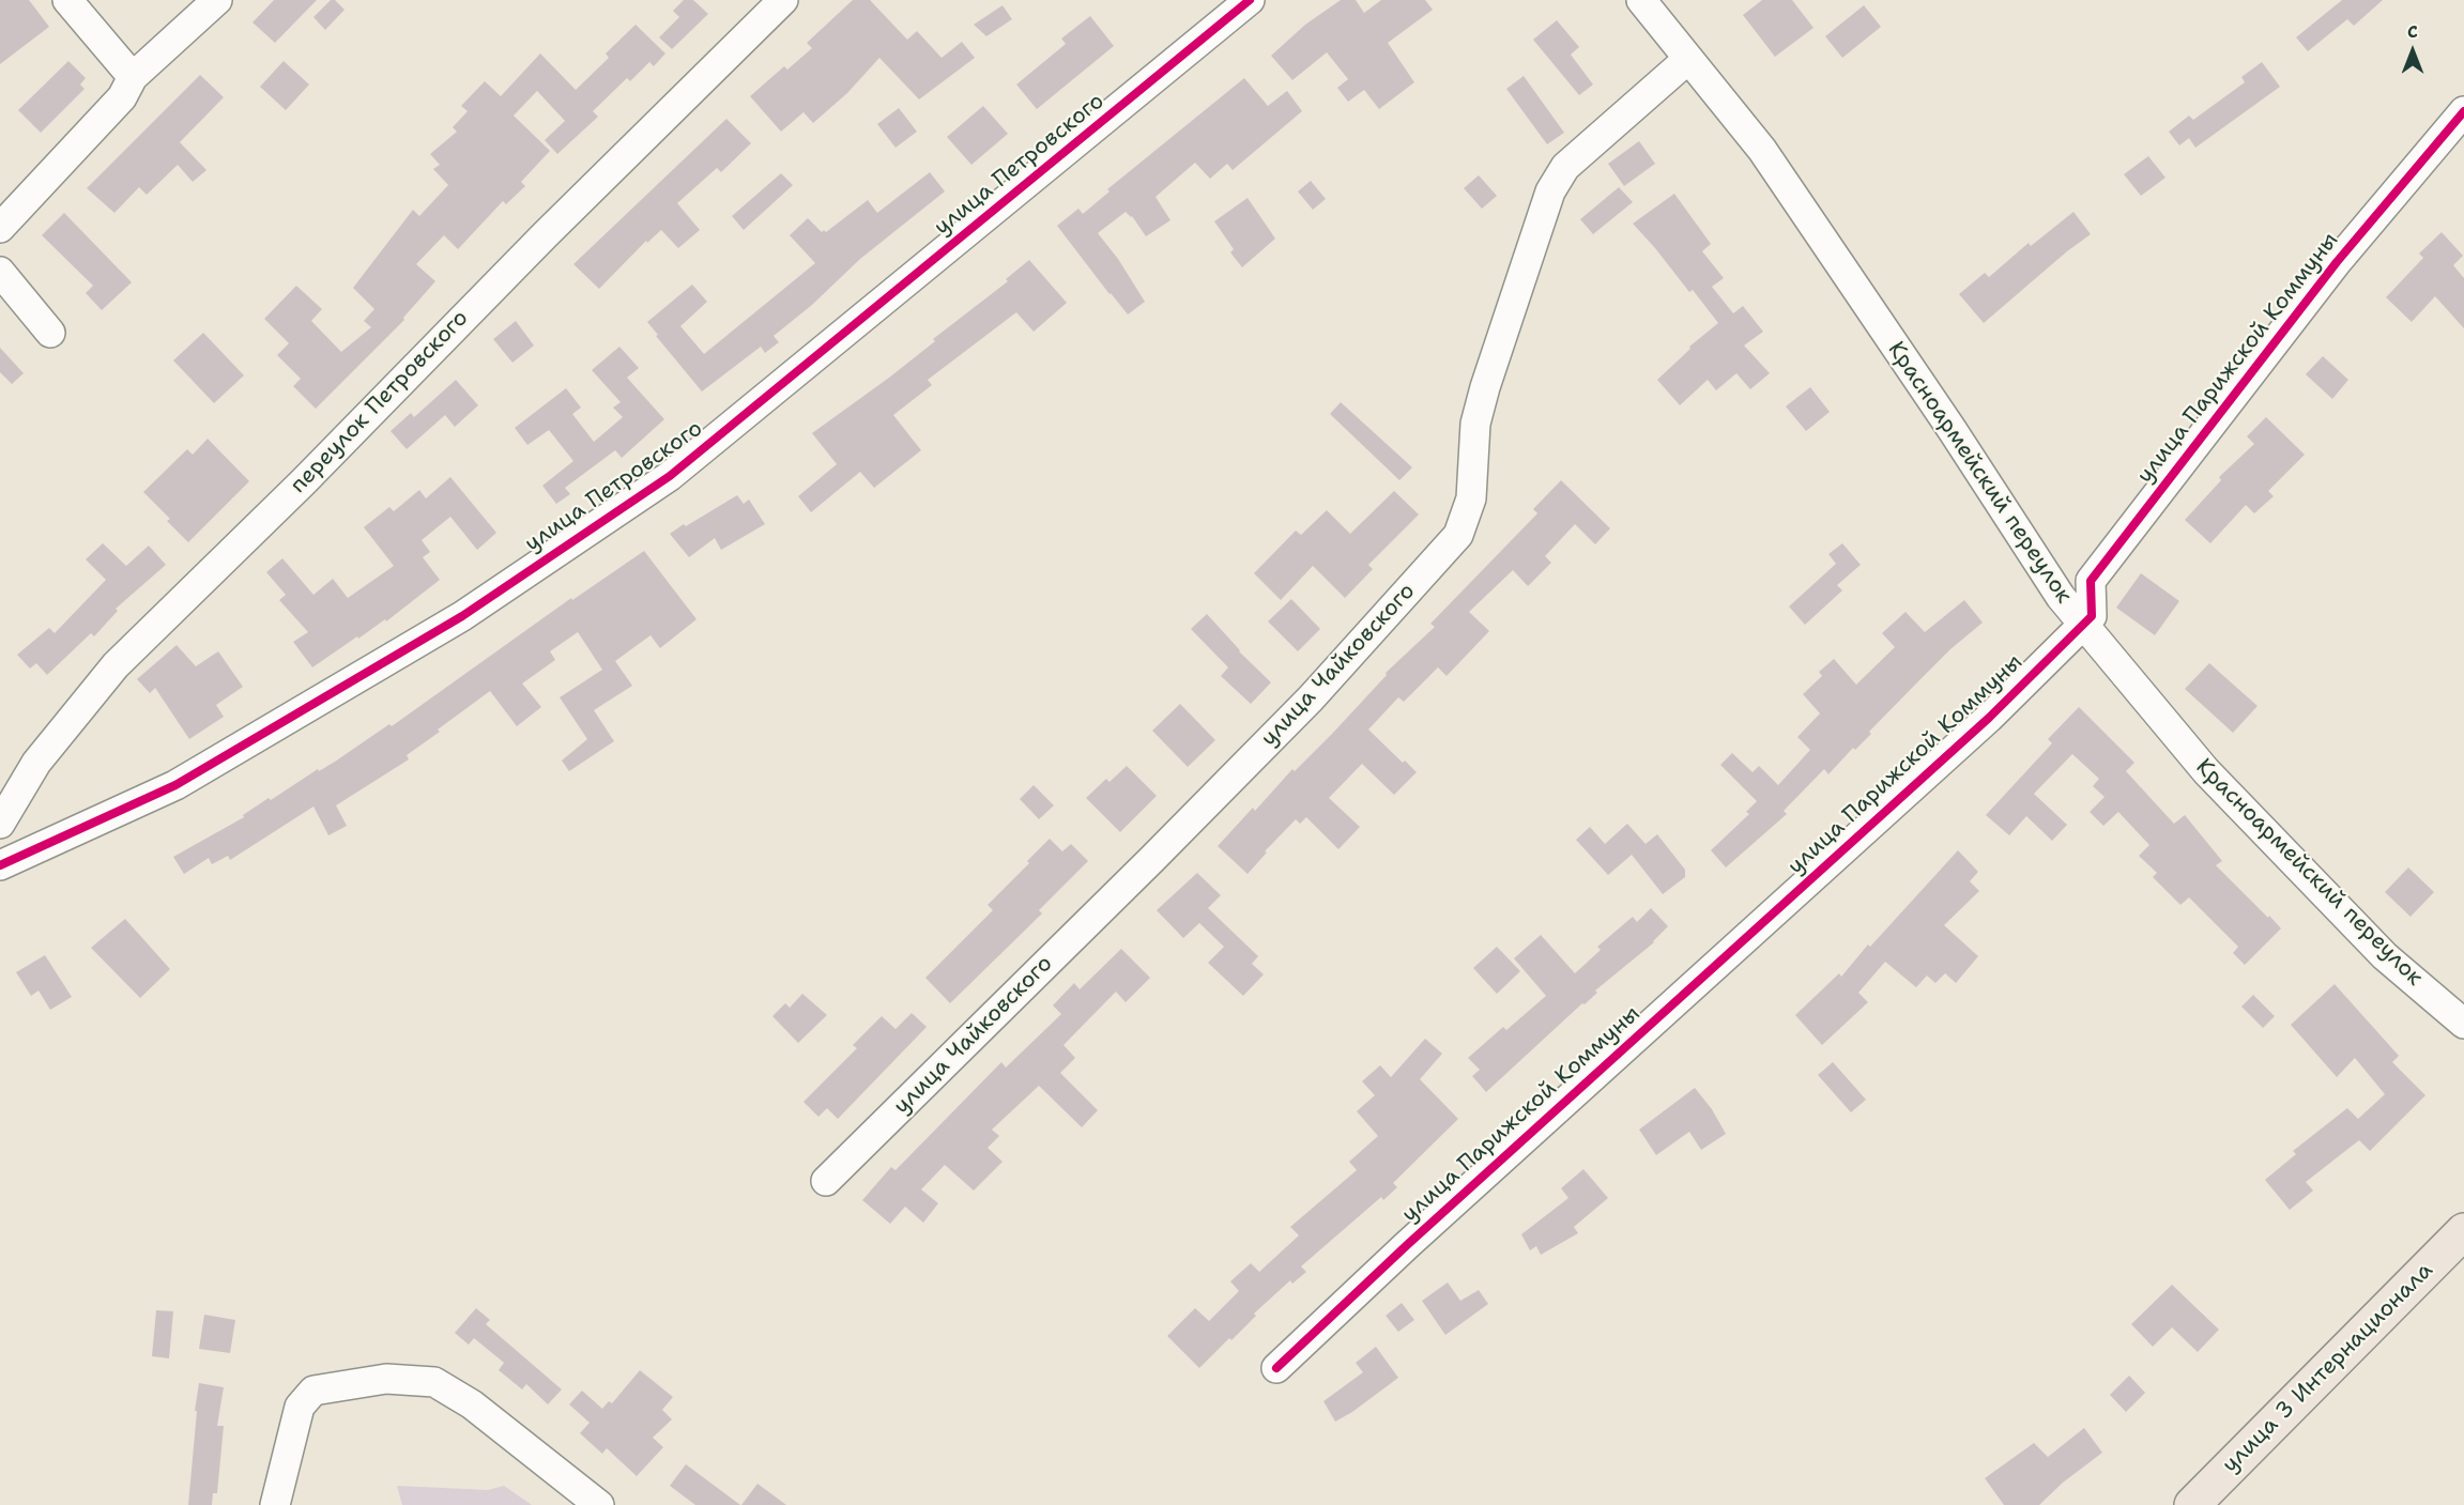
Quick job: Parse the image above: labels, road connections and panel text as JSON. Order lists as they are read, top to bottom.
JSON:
{
  "streets": {
    "main road": ["улица 3 Интернационала"],
    "street": [
      "улица Петровского",
      "улица Парижской Коммуны",
      "переулок Петровского",
      "Красноармейский переулок",
      "улица Чайковского"
    ]
  },
  "crossings": [
    ["улица Парижской Коммуны", "Красноармейский переулок"],
    ["Красноармейский переулок", "улица Чайковского"]
  ],
  "north": "top"
}
